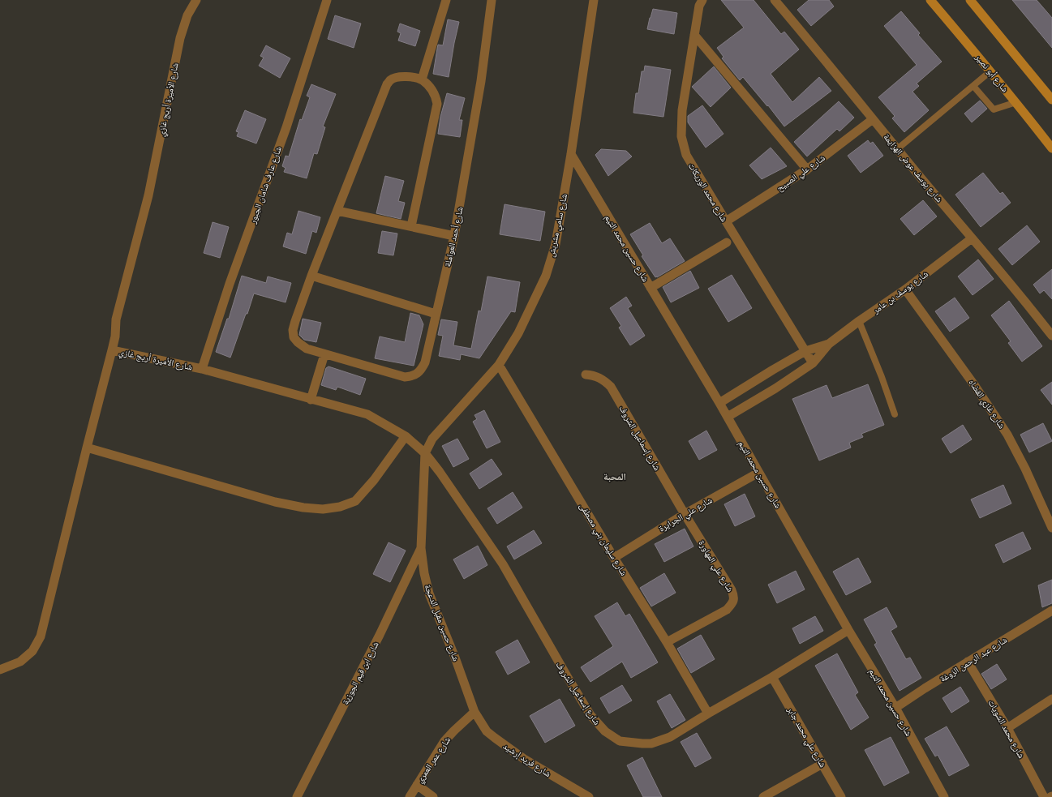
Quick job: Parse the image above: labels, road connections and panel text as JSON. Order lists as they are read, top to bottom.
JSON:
{
  "streets": {
    "main road": ["شارع أبو نصير"],
    "street": [
      "شارع الأميرة أريج غازي",
      "شارع يوسف عوض الهزايمة",
      "شارع علي الصبيح",
      "شارع عارف شامان الجبور",
      "شارع محمد الوريكات",
      "شارع سامي مشربش",
      "شارع أحمد العواملة",
      "شارع حسين محمد التيم",
      "شارع يوسف بن عامر",
      "شارع غازي القضاه",
      "شارع إسماعيل الشروف",
      "شارع علي الجرايرة",
      "شارع سليمان بني مصطفى",
      "شارع علي المهاورة",
      "شارع حسين مقبل الدعجة",
      "شارع عبد الرحمن الزوغة",
      "شارع ابن قيم الجوزية",
      "شارع محمد الشويات",
      "شارع علي محمد جابر",
      "شارع عمر العمري",
      "شارع فريد إرشيد"
    ]
  },
  "crossings": [
    ["شارع الأميرة أريج غازي", "شارع عارف شامان الجبور"],
    ["شارع الأميرة أريج غازي", "شارع سامي مشربش"],
    ["شارع الأميرة أريج غازي", "شارع إسماعيل الشروف"],
    ["شارع الأميرة أريج غازي", "شارع حسين مقبل الدعجة"],
    ["شارع يوسف عوض الهزايمة", "شارع علي الصبيح"],
    ["شارع يوسف عوض الهزايمة", "شارع يوسف بن عامر"],
    ["شارع علي الصبيح", "شارع محمد الوريكات"],
    ["شارع محمد الوريكات", "شارع يوسف بن عامر"],
    ["شارع سامي مشربش", "شارع حسين محمد التيم"],
    ["شارع سامي مشربش", "شارع إسماعيل الشروف"],
    ["شارع سامي مشربش", "شارع سليمان بني مصطفى"],
    ["شارع سامي مشربش", "شارع حسين مقبل الدعجة"],
    ["شارع حسين محمد التيم", "شارع يوسف بن عامر"],
    ["شارع حسين محمد التيم", "شارع إسماعيل الشروف"],
    ["شارع حسين محمد التيم", "شارع علي الجرايرة"],
    ["شارع حسين محمد التيم", "شارع عبد الرحمن الزوغة"],
    ["شارع يوسف بن عامر", "شارع غازي القضاه"],
    ["شارع إسماعيل الشروف", "شارع علي الجرايرة"],
    ["شارع إسماعيل الشروف", "شارع سليمان بني مصطفى"],
    ["شارع إسماعيل الشروف", "شارع علي المهاورة"],
    ["شارع إسماعيل الشروف", "شارع حسين مقبل الدعجة"],
    ["شارع إسماعيل الشروف", "شارع علي محمد جابر"],
    ["شارع علي الجرايرة", "شارع سليمان بني مصطفى"],
    ["شارع علي الجرايرة", "شارع علي المهاورة"],
    ["شارع سليمان بني مصطفى", "شارع علي المهاورة"],
    ["شارع حسين مقبل الدعجة", "شارع ابن قيم الجوزية"],
    ["شارع حسين مقبل الدعجة", "شارع عمر العمري"],
    ["شارع حسين مقبل الدعجة", "شارع فريد إرشيد"],
    ["شارع عبد الرحمن الزوغة", "شارع محمد الشويات"],
    ["شارع عمر العمري", "شارع فريد إرشيد"]
  ],
  "districts": ["المحبة"]
}
